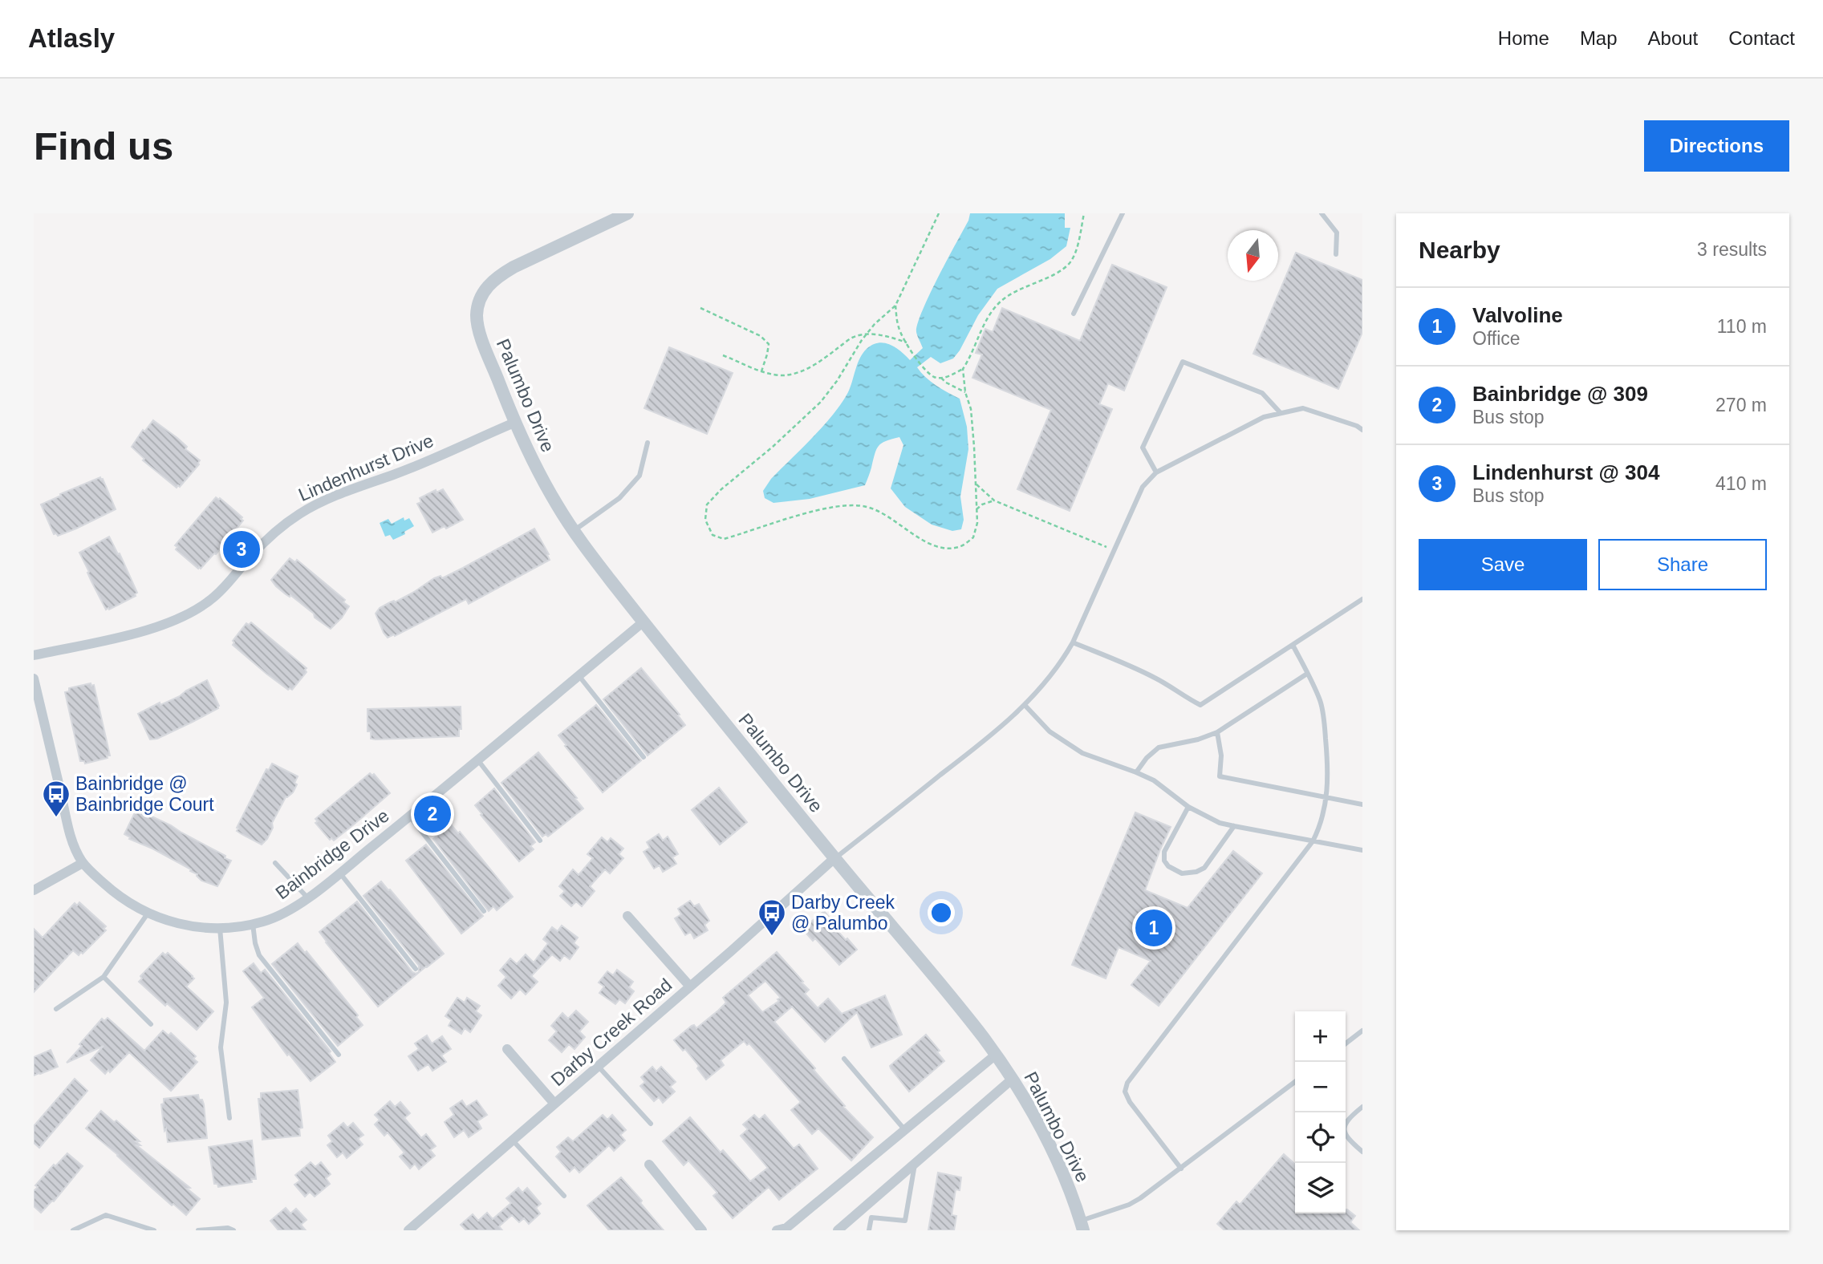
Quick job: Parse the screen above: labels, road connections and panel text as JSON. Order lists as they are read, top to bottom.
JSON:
{
  "streets": {
    "street": [
      "Palumbo Drive",
      "Lindenhurst Drive",
      "Bainbridge Drive",
      "Darby Creek Road"
    ]
  },
  "crossings": [
    ["Palumbo Drive", "Lindenhurst Drive"],
    ["Palumbo Drive", "Bainbridge Drive"],
    ["Palumbo Drive", "Darby Creek Road"]
  ],
  "places": {
    "bus stop": ["Bainbridge @ Bainbridge Court", "Darby Creek @ Palumbo"]
  },
  "north": "bottom",
  "page": {
    "header": "Atlasly",
    "nav": [
      "Home",
      "Map",
      "About",
      "Contact"
    ],
    "buttons": [
      "Directions",
      ["Save", "Share"]
    ],
    "title": "Find us",
    "heading": ["Nearby", "3 results"],
    "list": [
      {
        "mark": "1",
        "name": "Valvoline",
        "note": "Office",
        "value": "110 m"
      },
      {
        "mark": "2",
        "name": "Bainbridge @ 309",
        "note": "Bus stop",
        "value": "270 m"
      },
      {
        "mark": "3",
        "name": "Lindenhurst @ 304",
        "note": "Bus stop",
        "value": "410 m"
      }
    ],
    "pins": ["3", "2", "1"],
    "map_buttons": ["+", "−"]
  }
}
